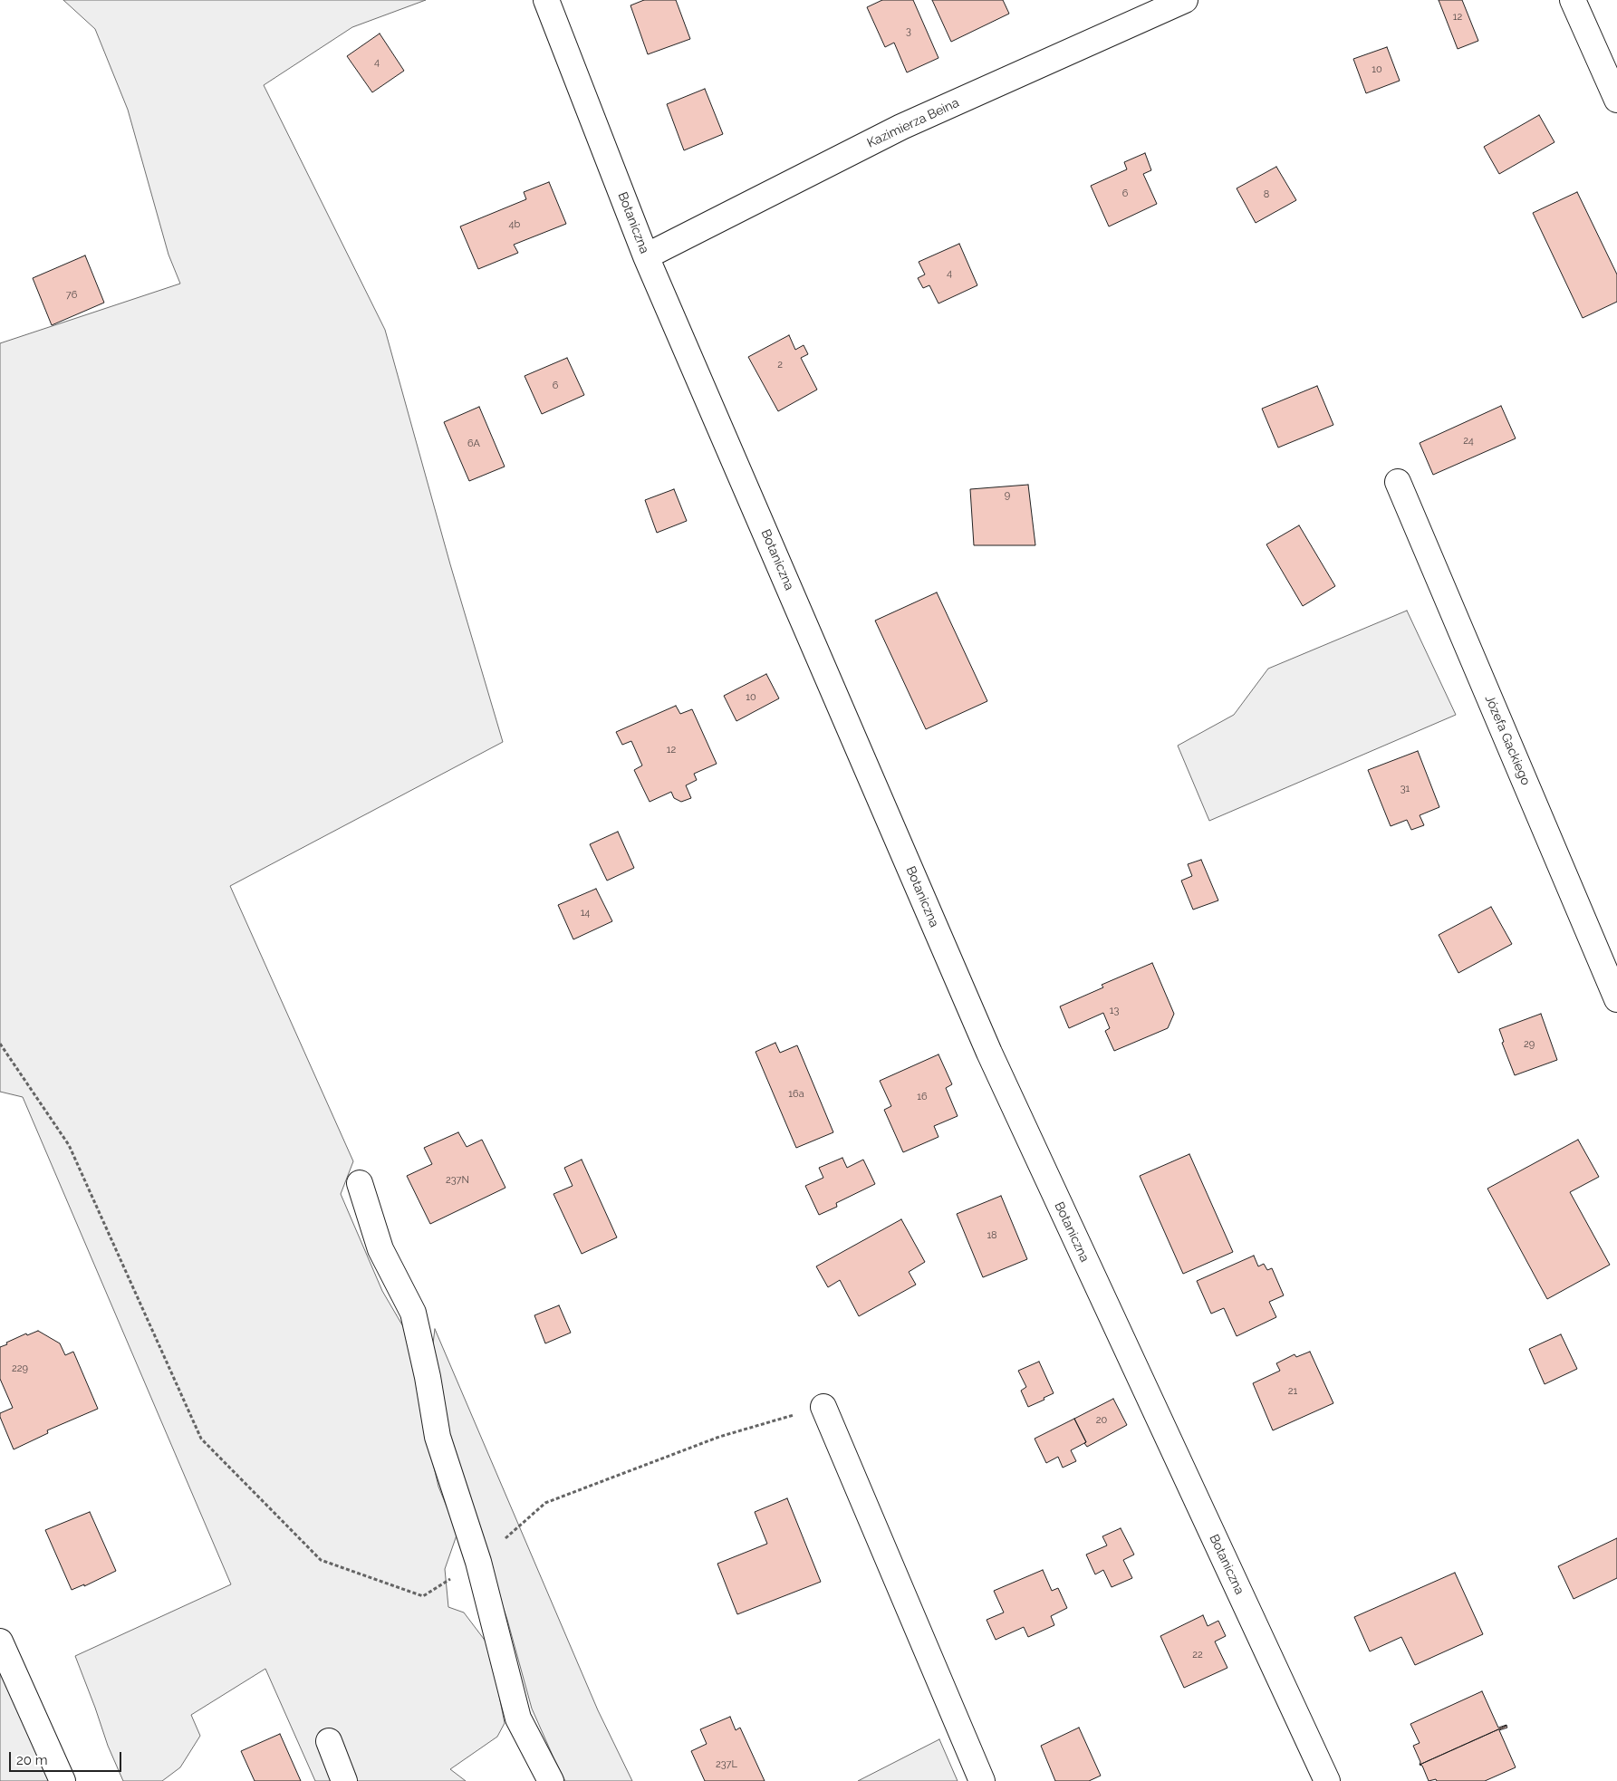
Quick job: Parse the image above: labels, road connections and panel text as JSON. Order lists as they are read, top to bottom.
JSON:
{
  "streets": {
    "street": ["Kazimierza Beina", "Botaniczna", "Józefa Gackiego"]
  },
  "crossings": [
    ["Kazimierza Beina", "Botaniczna"]
  ],
  "house_numbers": [
    "12",
    "3",
    "4",
    "10",
    "6",
    "8",
    "4b",
    "4",
    "76",
    "2",
    "6",
    "24",
    "6A",
    "9",
    "10",
    "12",
    "31",
    "14",
    "13",
    "29",
    "16a",
    "16",
    "237N",
    "18",
    "229",
    "21",
    "20",
    "22",
    "237L"
  ],
  "scale_bar": "20 m"
}
